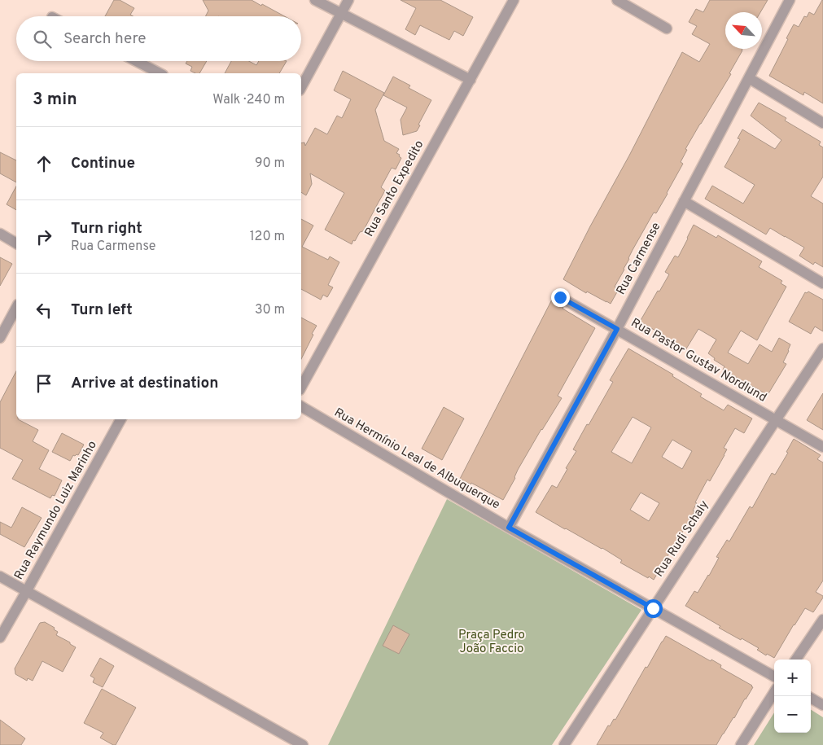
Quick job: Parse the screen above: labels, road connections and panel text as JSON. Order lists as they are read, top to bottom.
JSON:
{
  "streets": {
    "street": [
      "Rua Santo Expedito",
      "Rua Carmense",
      "Rua Pastor Gustav Nordlund",
      "Rua Hermínio Leal de Albuquerque",
      "Rua Raymundo Luiz Marinho",
      "Rua Rudi Schaly"
    ]
  },
  "crossings": [
    ["Rua Carmense", "Rua Pastor Gustav Nordlund"],
    ["Rua Carmense", "Rua Hermínio Leal de Albuquerque"],
    ["Rua Pastor Gustav Nordlund", "Rua Rudi Schaly"],
    ["Rua Hermínio Leal de Albuquerque", "Rua Rudi Schaly"]
  ],
  "parks": ["Praça Pedro João Faccio"],
  "north": "top left",
  "page": {
    "search": "Search here",
    "heading": ["3 min", "Walk · 240 m"],
    "list": [
      ["Continue", "90 m"],
      ["Turn right", "Rua Carmense", "120 m"],
      ["Turn left", "30 m"],
      "Arrive at destination"
    ],
    "map_buttons": ["+", "−"]
  }
}
